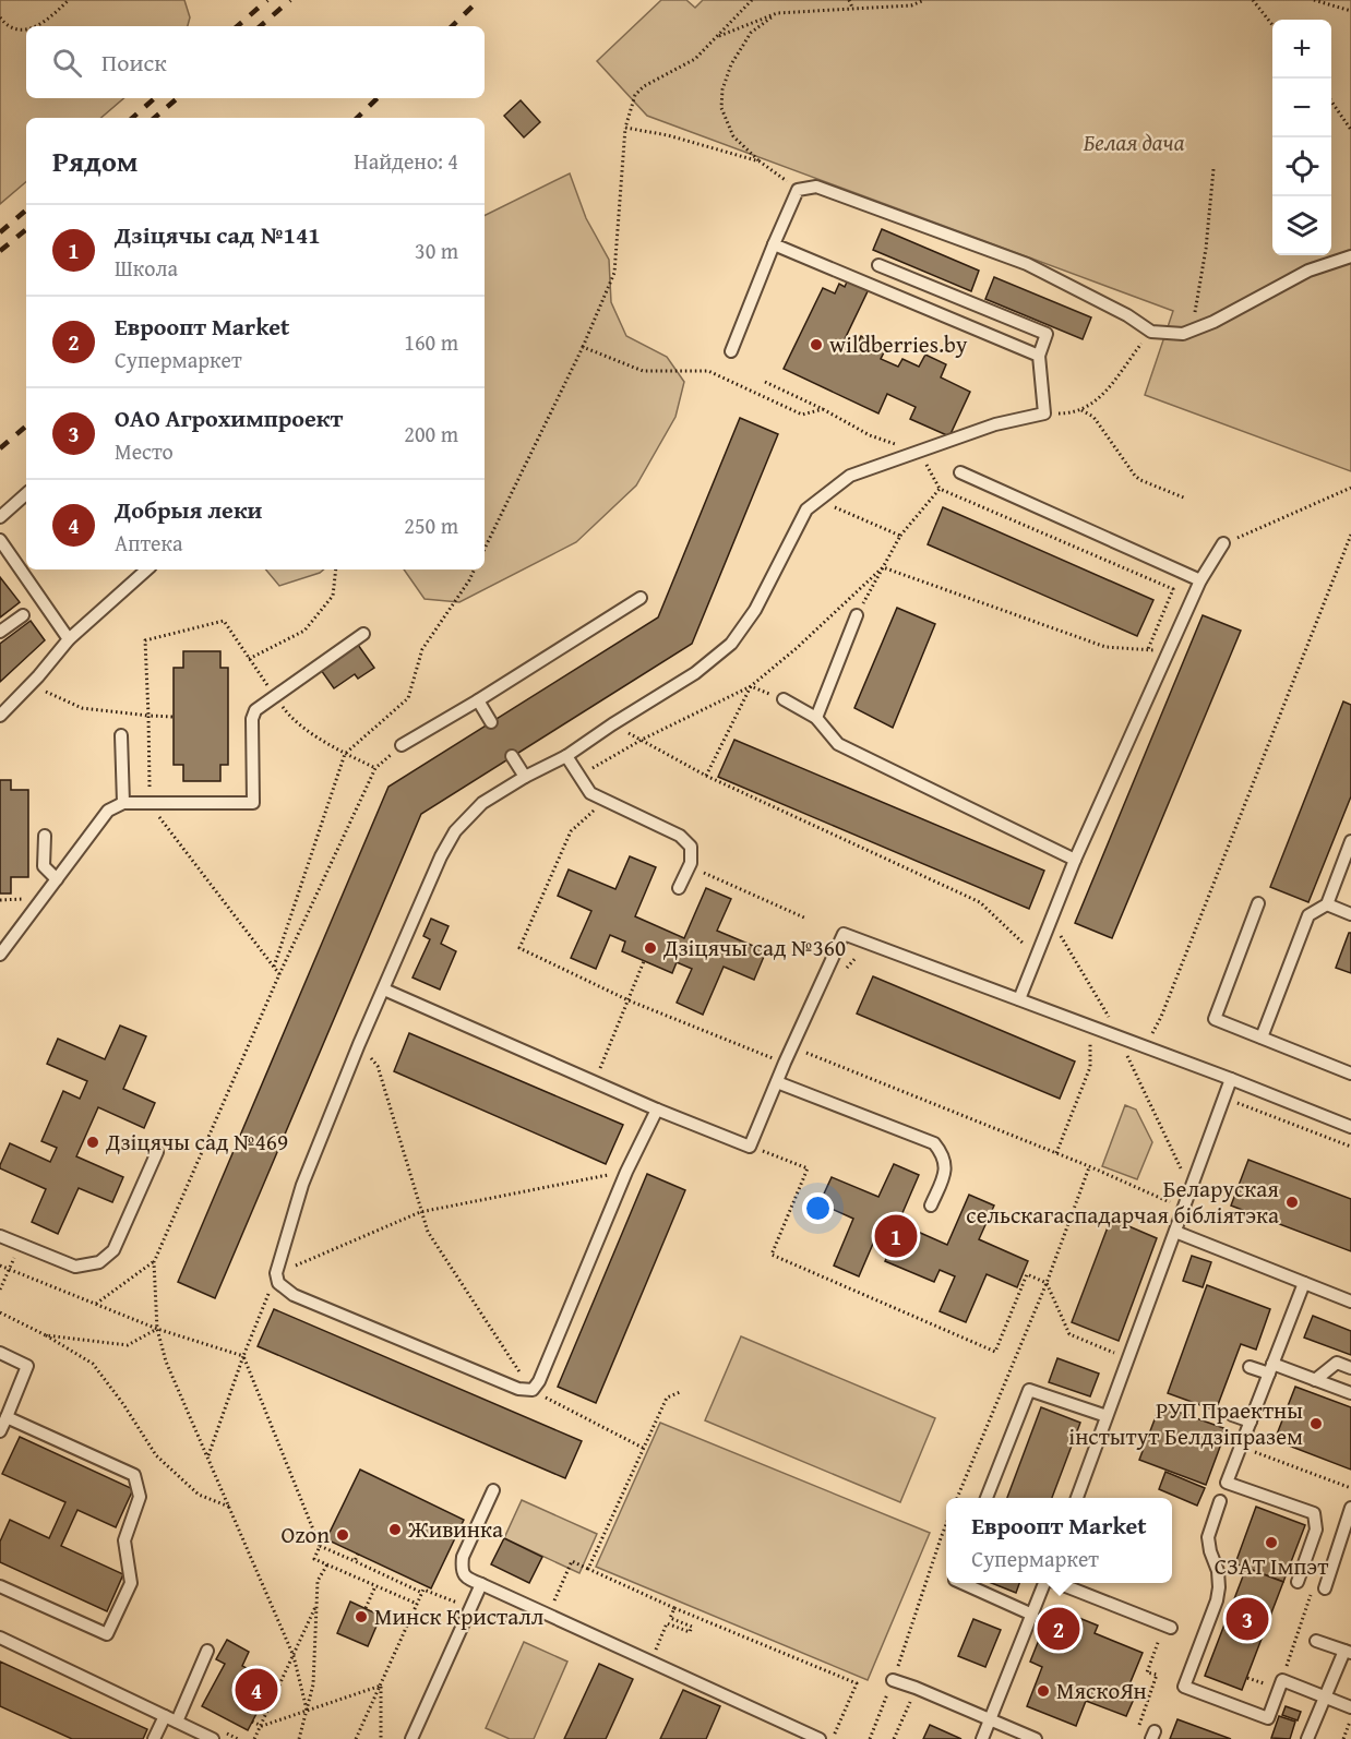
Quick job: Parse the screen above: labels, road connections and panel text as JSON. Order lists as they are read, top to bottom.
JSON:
{
  "parks": ["Белая дача"],
  "places": [
    "wildberries.by",
    "Дзіцячы сад №360",
    "Дзіцячы сад №469",
    "Беларуская сельскагаспадарчая бібліятэка",
    "РУП Праектны інстытут Белдзіпразем",
    "Живинка",
    "Ozon",
    "СЗАТ Імпэт",
    "Минск Кристалл",
    "МяскоЯн"
  ],
  "page": {
    "map_buttons": ["+", "−"],
    "search": "Поиск",
    "heading": ["Рядом", "Найдено: 4"],
    "list": [
      {
        "mark": "1",
        "name": "Дзіцячы сад №141",
        "note": "Школа",
        "value": "30 m"
      },
      {
        "mark": "2",
        "name": "Евроопт Market",
        "note": "Супермаркет",
        "value": "160 m"
      },
      {
        "mark": "3",
        "name": "ОАО Агрохимпроект",
        "note": "Место",
        "value": "200 m"
      },
      {
        "mark": "4",
        "name": "Добрыя леки",
        "note": "Аптека",
        "value": "250 m"
      }
    ],
    "pins": [
      "1",
      "3",
      "2",
      "4"
    ],
    "popup": ["Евроопт Market", "Супермаркет"]
  }
}
